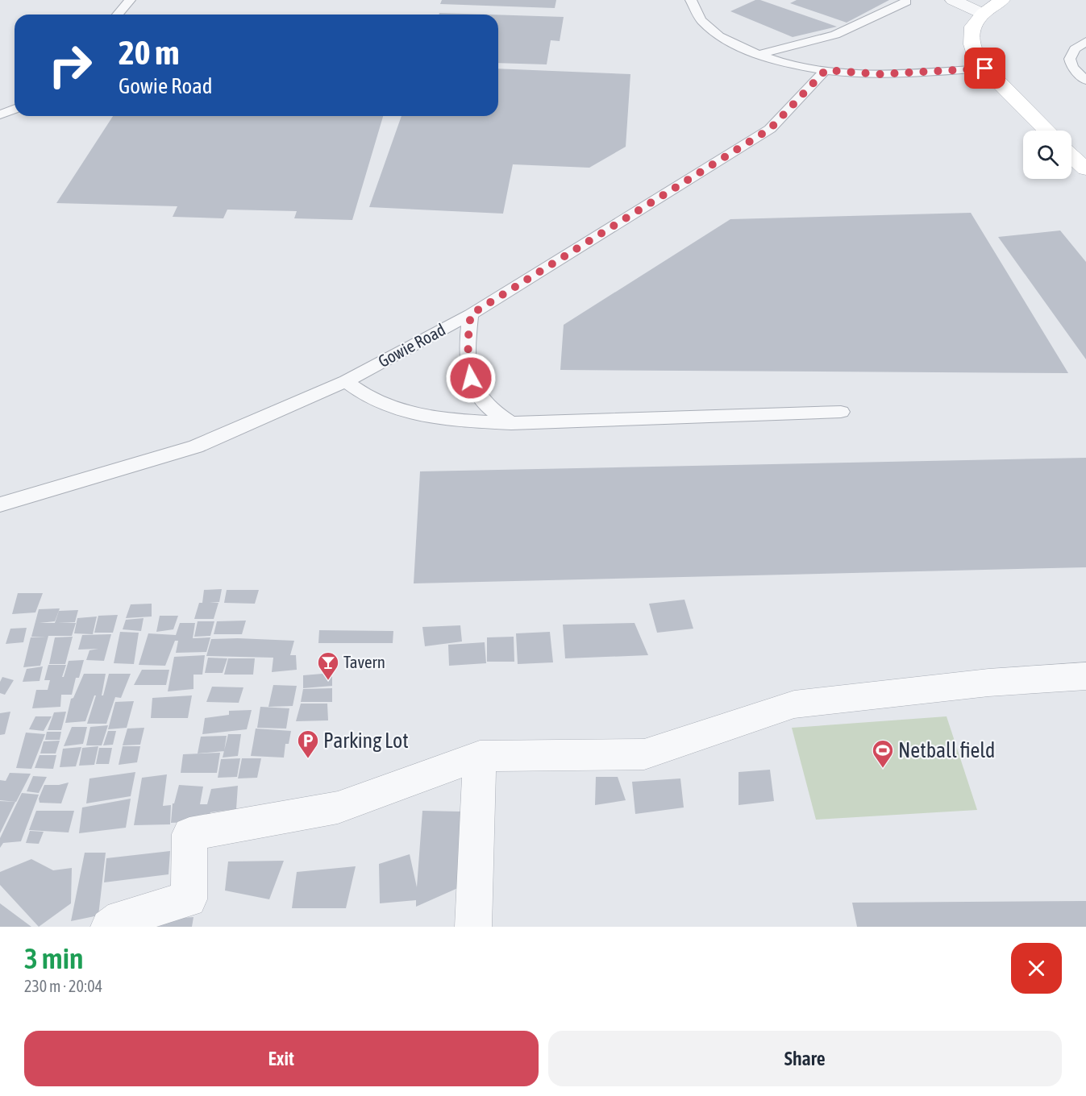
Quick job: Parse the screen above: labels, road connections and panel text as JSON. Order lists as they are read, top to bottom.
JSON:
{
  "streets": {
    "lane": ["Gowie Road"]
  },
  "places": {
    "bar": ["Tavern"],
    "parking": ["Parking Lot"],
    "sports": ["Netball field"]
  },
  "page": {
    "turn": ["20 m", "Gowie Road"],
    "heading": ["3 min", "230 m · 20:04"],
    "buttons": ["Exit", "Share"]
  }
}
